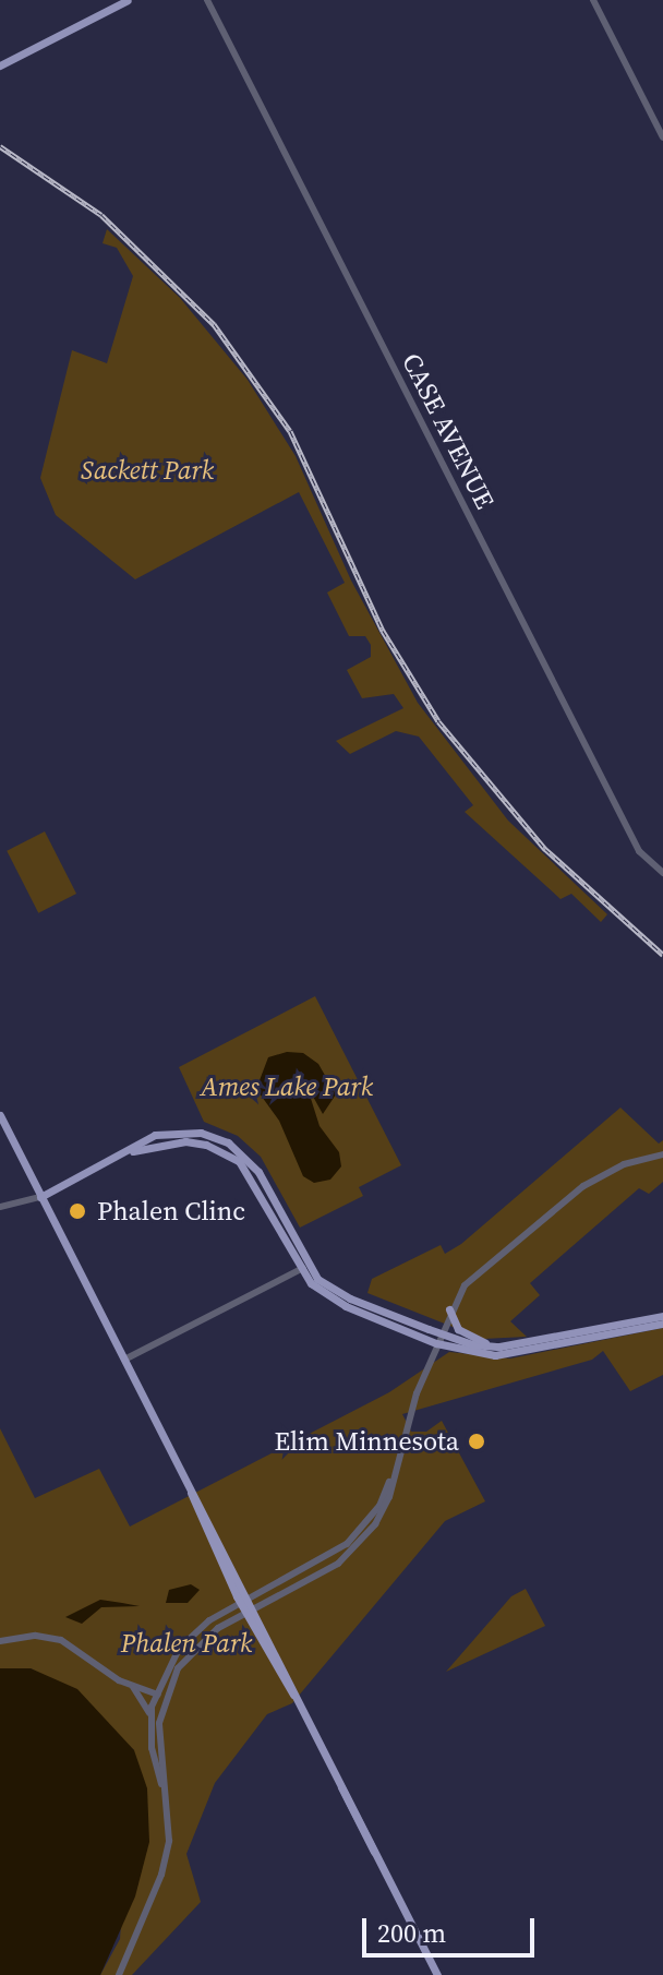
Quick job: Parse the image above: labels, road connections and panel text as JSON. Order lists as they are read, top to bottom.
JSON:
{
  "streets": {
    "street": ["CASE AVENUE"]
  },
  "parks": ["Sackett Park", "Ames Lake Park", "Phalen Park"],
  "places": ["Phalen Clinc", "Elim Minnesota"],
  "scale_bar": "200 m"
}
